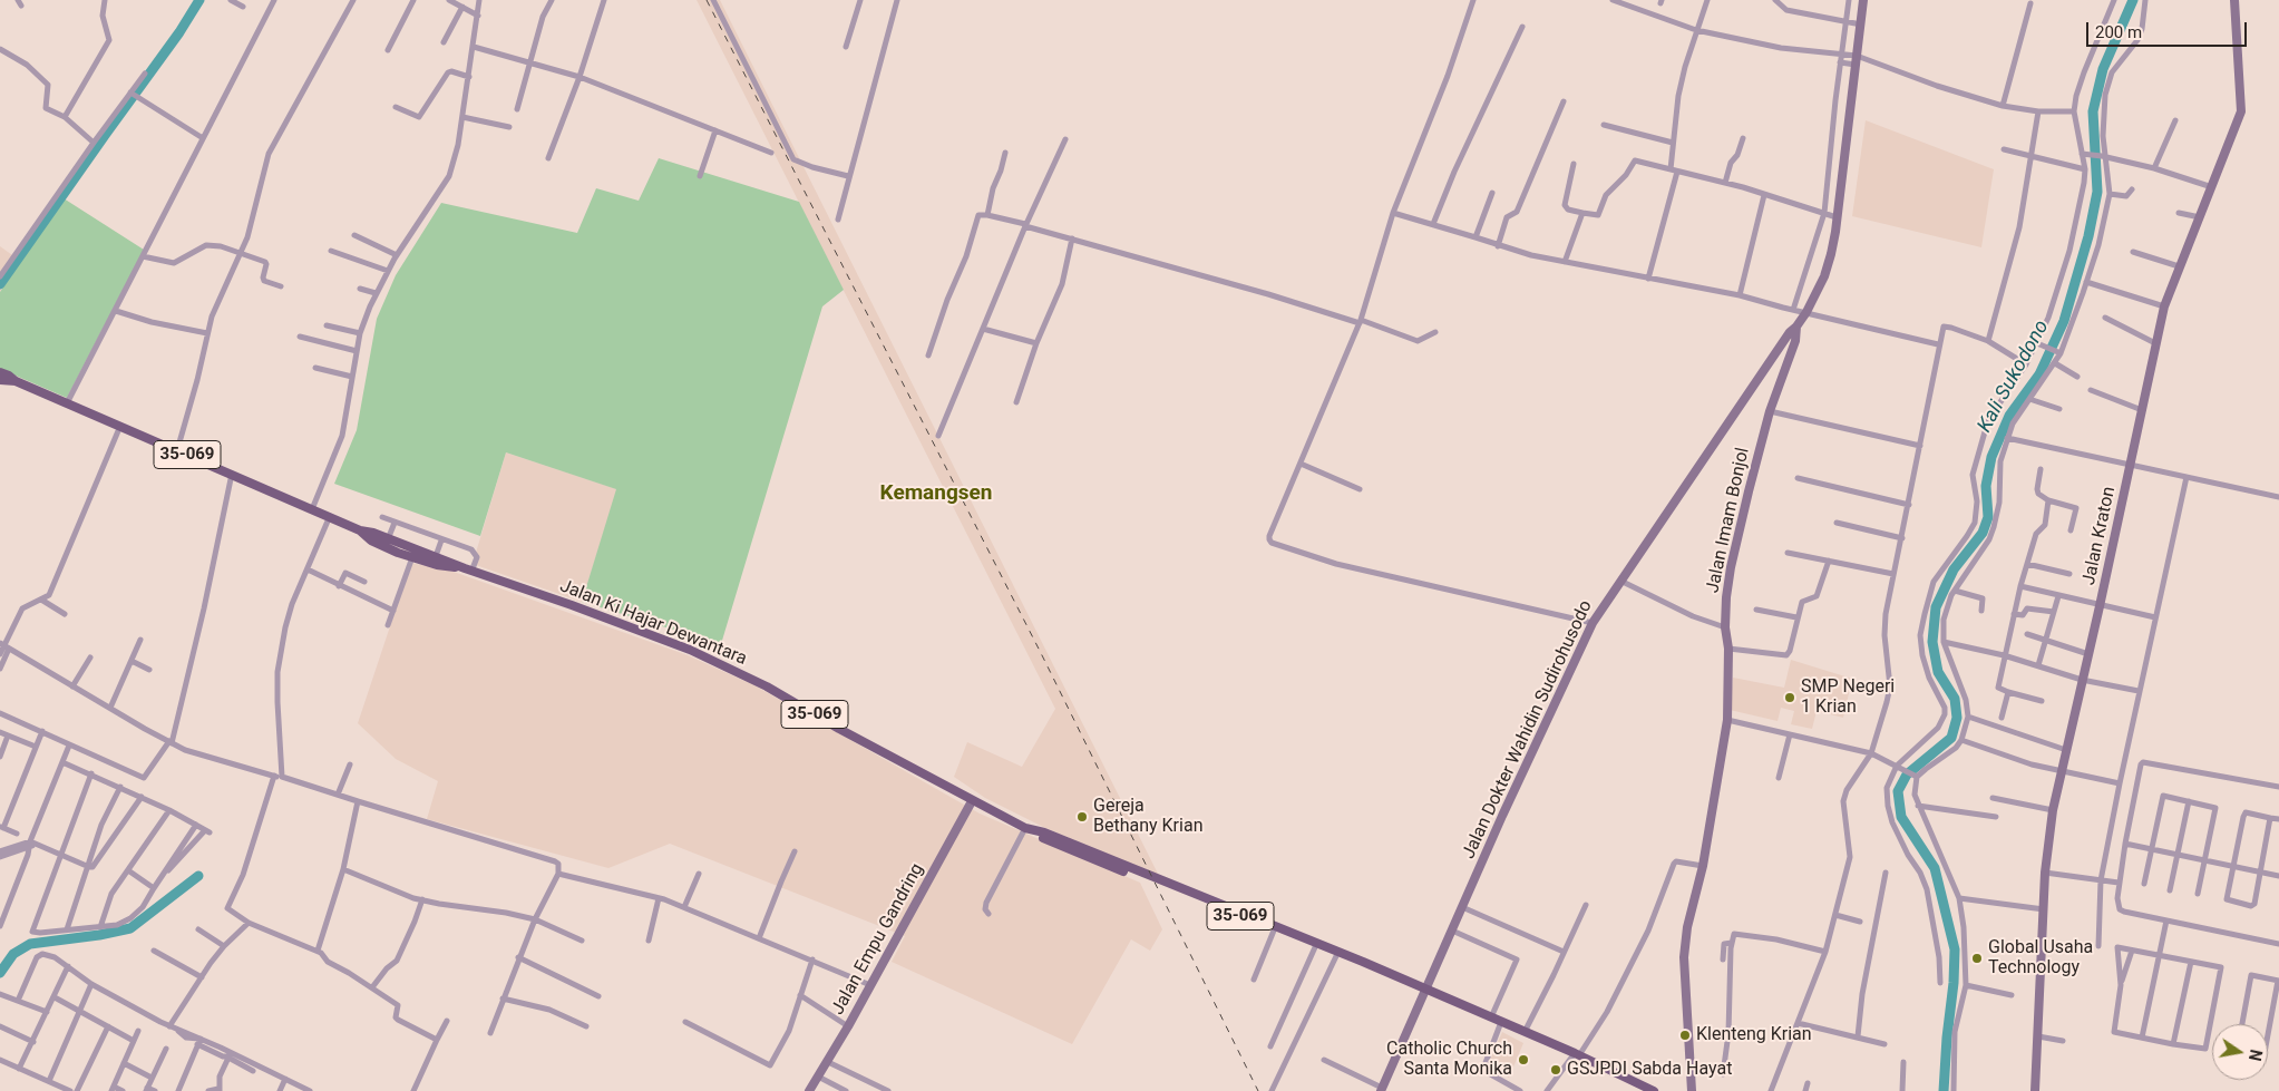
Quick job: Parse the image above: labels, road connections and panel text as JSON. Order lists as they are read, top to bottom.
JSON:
{
  "streets": {
    "main road": [
      "35-069",
      "Jalan Imam Bonjol",
      "Jalan Kraton",
      "Jalan Ki Hajar Dewantara",
      "Jalan Dokter Wahidin Sudirohusodo",
      "Jalan Empu Gandring"
    ]
  },
  "crossings": [
    ["Jalan Imam Bonjol", "Jalan Dokter Wahidin Sudirohusodo"],
    ["Jalan Ki Hajar Dewantara", "Jalan Dokter Wahidin Sudirohusodo"],
    ["Jalan Ki Hajar Dewantara", "Jalan Empu Gandring"]
  ],
  "districts": ["Kemangsen"],
  "water": ["Kali Sukodono"],
  "places": [
    "SMP Negeri 1 Krian",
    "Gereja Bethany Krian",
    "Global Usaha Technology",
    "Klenteng Krian",
    "Catholic Church Santa Monika",
    "GSJPDI Sabda Hayat"
  ],
  "scale_bar": "200 m",
  "north": "right"
}
